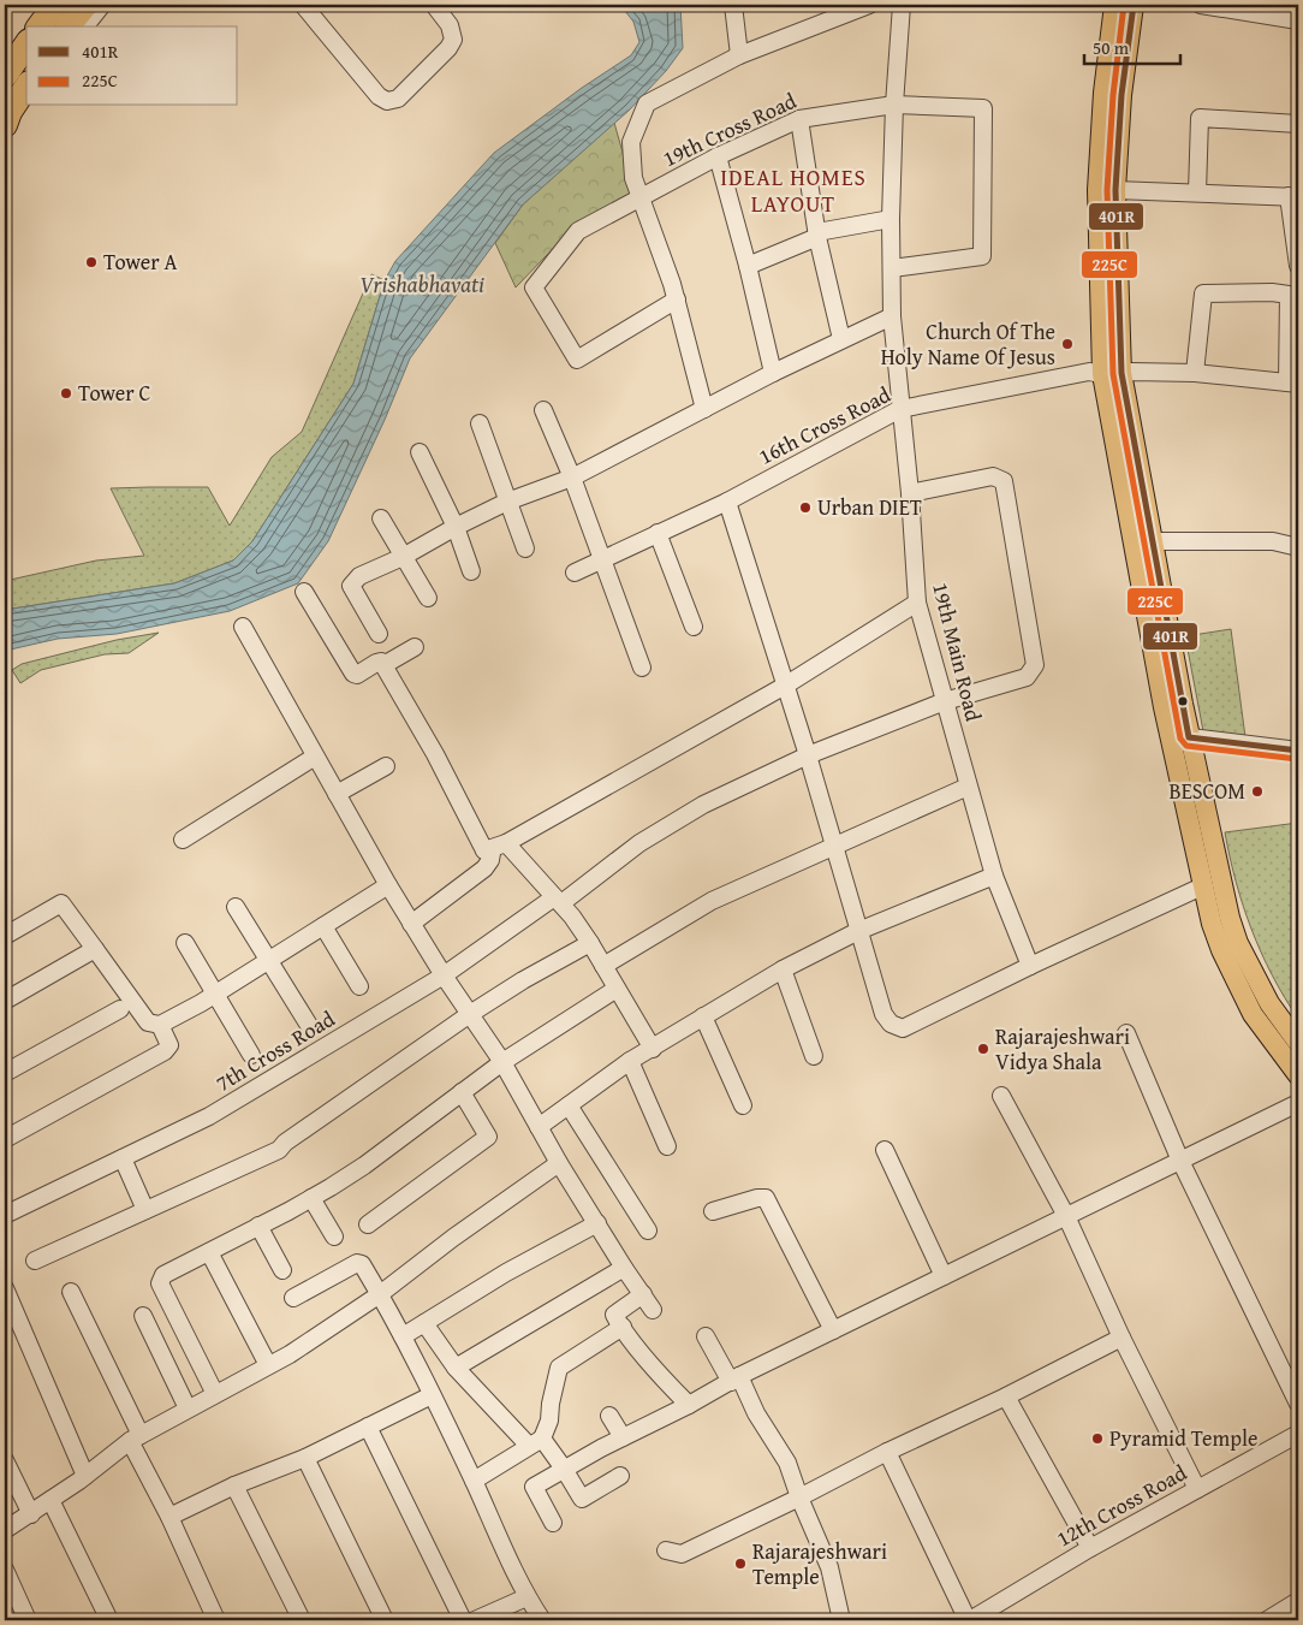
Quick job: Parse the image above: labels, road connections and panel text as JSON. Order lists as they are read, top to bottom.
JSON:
{
  "streets": {
    "street": [
      "19th Cross Road",
      "16th Cross Road",
      "19th Main Road",
      "7th Cross Road",
      "12th Cross Road"
    ]
  },
  "crossings": [
    ["19th Cross Road", "19th Main Road"],
    ["16th Cross Road", "19th Main Road"],
    ["19th Main Road", "7th Cross Road"]
  ],
  "districts": ["IDEAL HOMES LAYOUT"],
  "water": ["Vrishabhavati"],
  "places": [
    "Tower A",
    "Church Of The Holy Name Of Jesus",
    "Tower C",
    "Urban DIET",
    "BESCOM",
    "Rajarajeshwari Vidya Shala",
    "Pyramid Temple",
    "Rajarajeshwari Temple"
  ],
  "lines": ["transit line 401R", "transit line 225C"],
  "legend": ["401R", "225C"],
  "scale_bar": "50 m"
}
